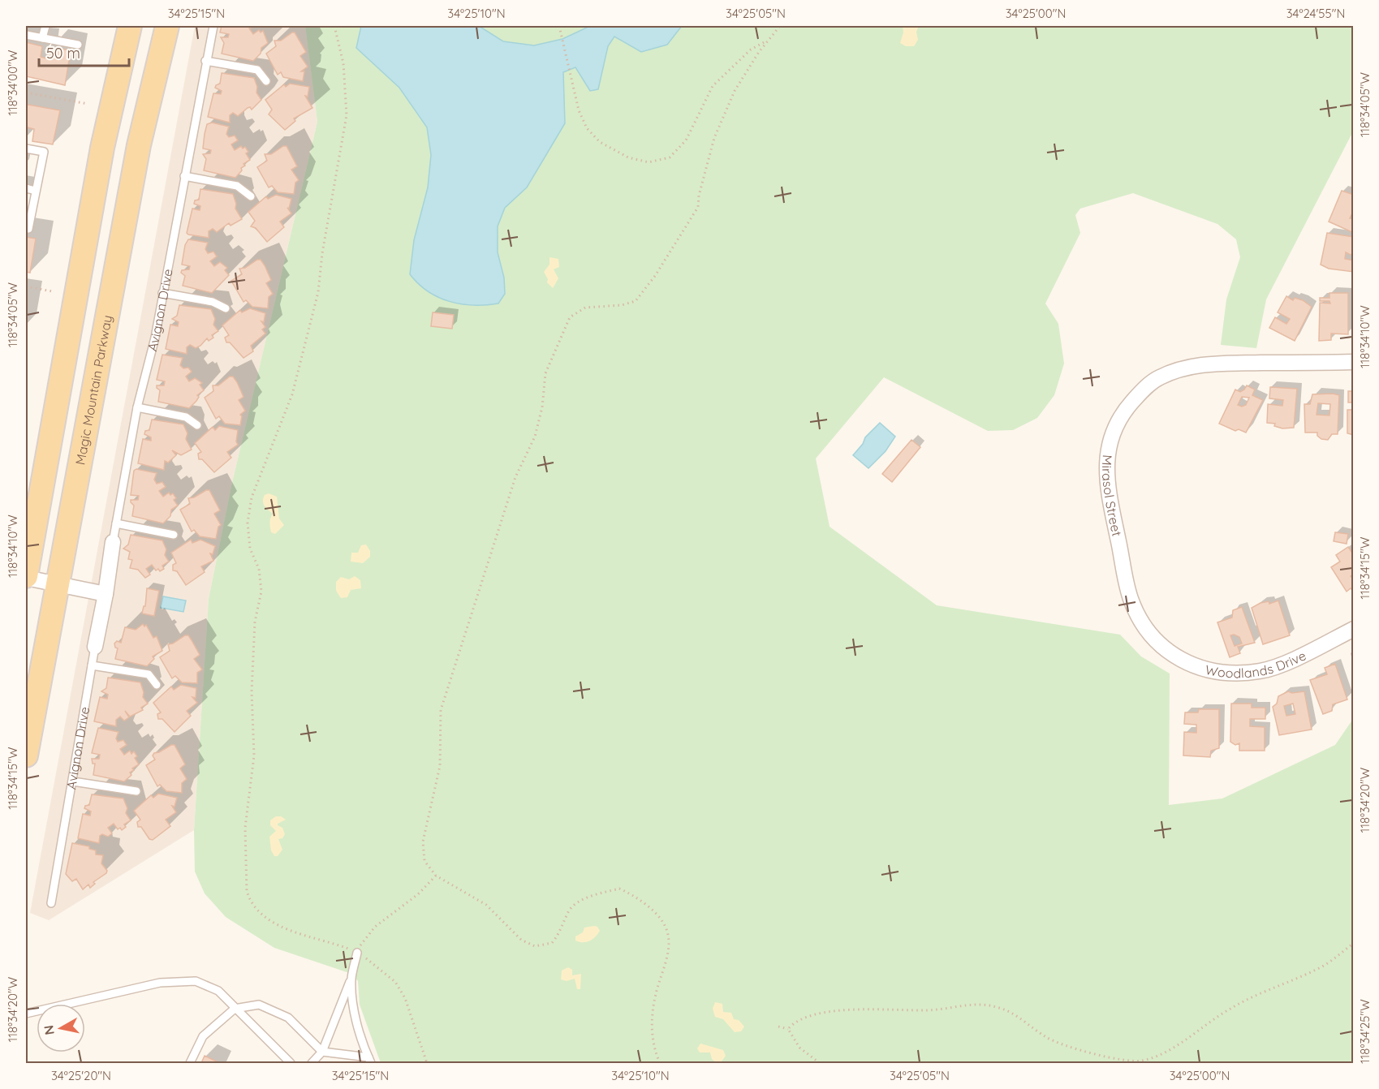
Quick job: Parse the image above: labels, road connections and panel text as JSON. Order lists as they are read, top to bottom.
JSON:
{
  "streets": {
    "main road": ["Magic Mountain Parkway"],
    "street": ["Avignon Drive", "Mirasol Street", "Woodlands Drive"]
  },
  "crossings": [
    ["Mirasol Street", "Woodlands Drive"]
  ],
  "scale_bar": "50 m",
  "north": "left",
  "coordinates": [
    "34°25'15\"N",
    "34°25'10\"N",
    "34°25'05\"N",
    "34°25'00\"N",
    "34°24'55\"N",
    "118°34'00\"W",
    "118°34'05\"W",
    "118°34'10\"W",
    "118°34'15\"W",
    "118°34'20\"W",
    "118°34'25\"W",
    "34°25'20\"N"
  ]
}
